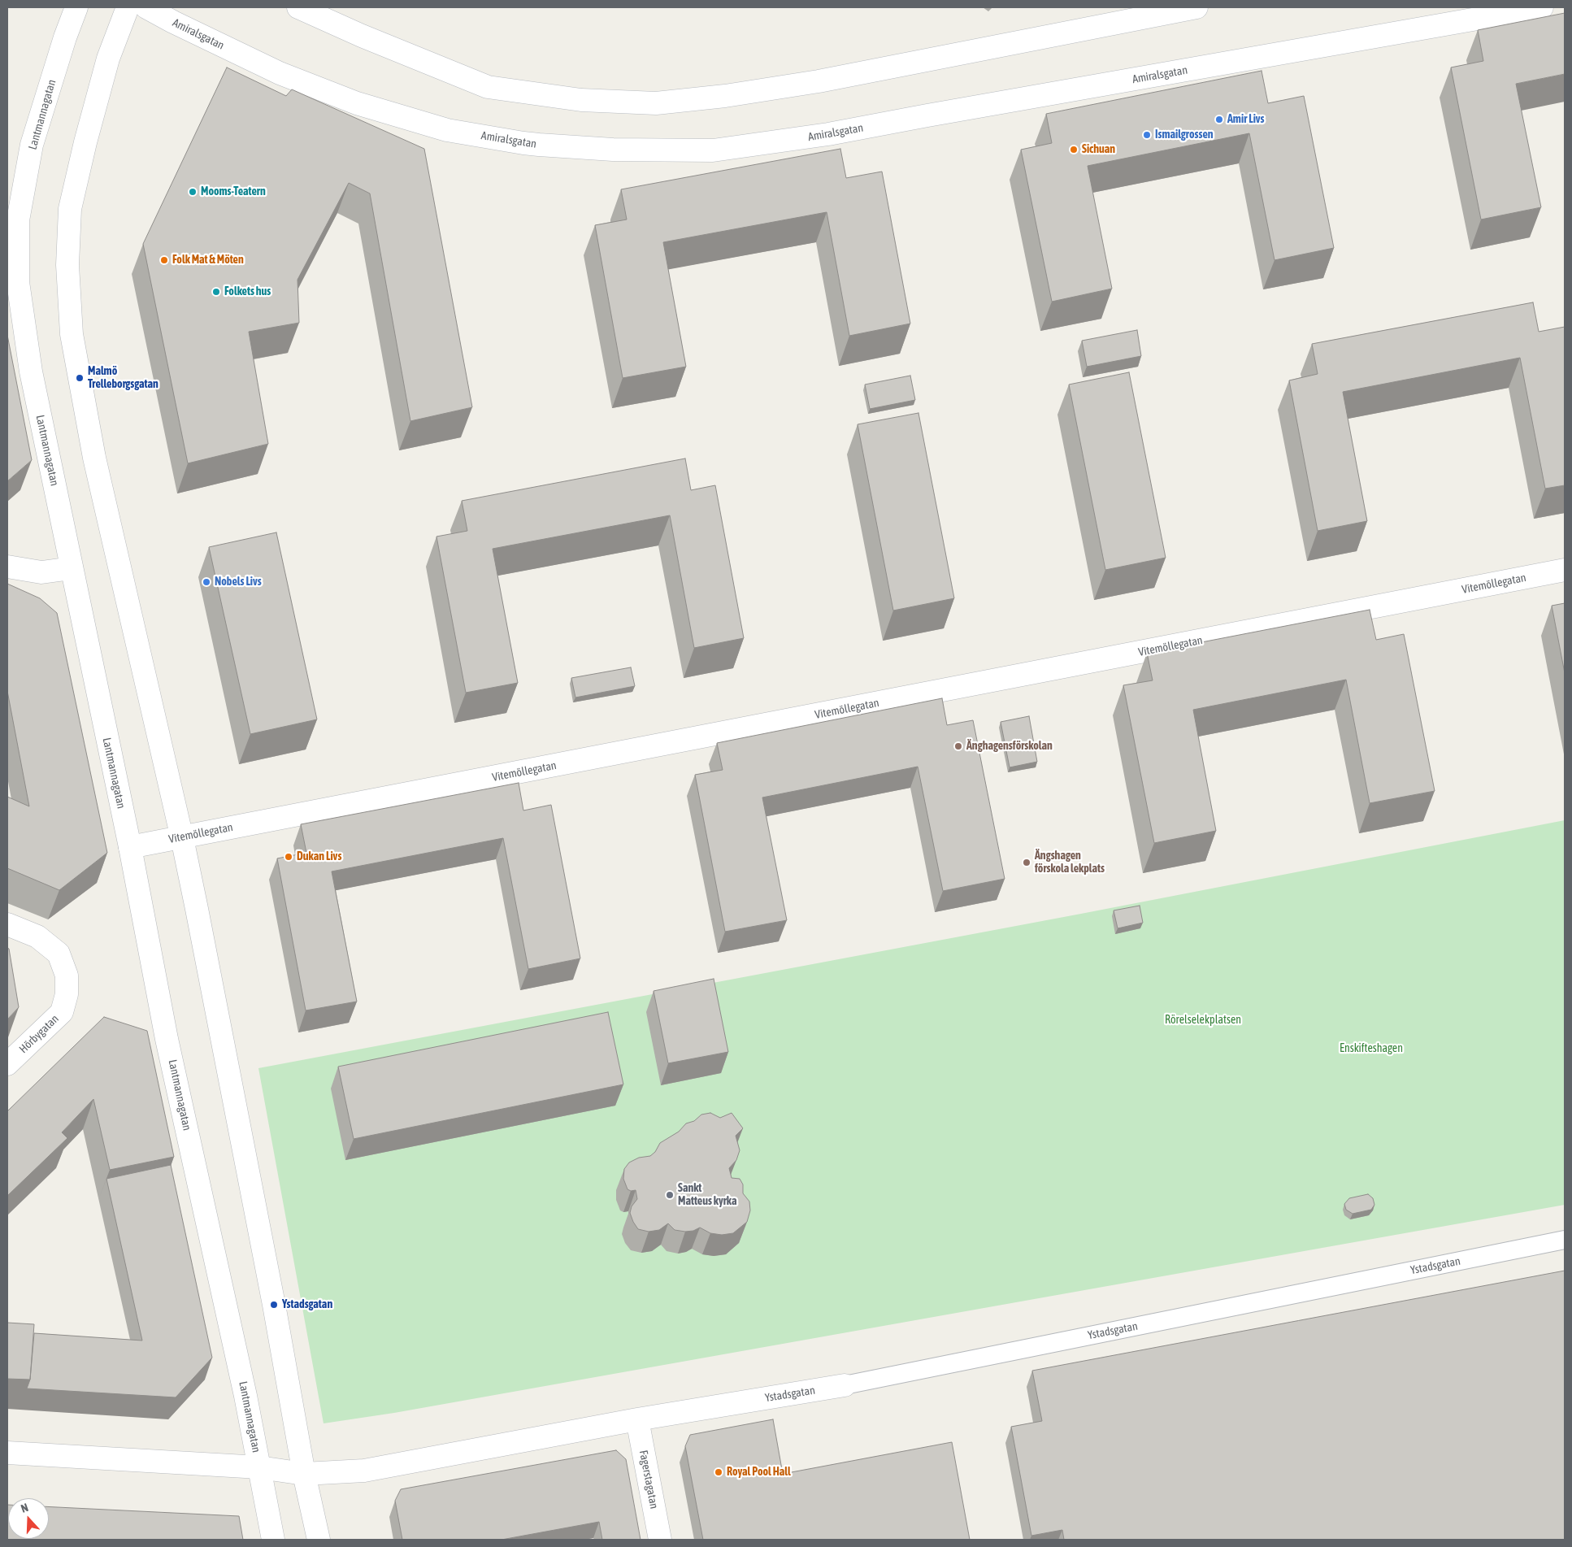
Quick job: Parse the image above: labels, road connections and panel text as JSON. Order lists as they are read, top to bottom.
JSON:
{
  "streets": {
    "street": [
      "Amiralsgatan",
      "Lantmannagatan",
      "Vitemöllegatan",
      "Hörbygatan",
      "Ystadsgatan",
      "Fagerstagatan"
    ]
  },
  "crossings": [
    ["Lantmannagatan", "Vitemöllegatan"],
    ["Lantmannagatan", "Ystadsgatan"],
    ["Ystadsgatan", "Fagerstagatan"]
  ],
  "parks": ["Rörelselekplatsen", "Enskifteshagen"],
  "places": [
    "Amir Livs",
    "Ismailgrossen",
    "Sichuan",
    "Mooms-Teatern",
    "Folk Mat & Möten",
    "Folkets hus",
    "Malmö Trelleborgsgatan",
    "Nobels Livs",
    "Änghagensförskolan",
    "Dukan Livs",
    "Ängshagen förskola lekplats",
    "Sankt Matteus kyrka",
    "Ystadsgatan",
    "Royal Pool Hall"
  ],
  "north": "top"
}
